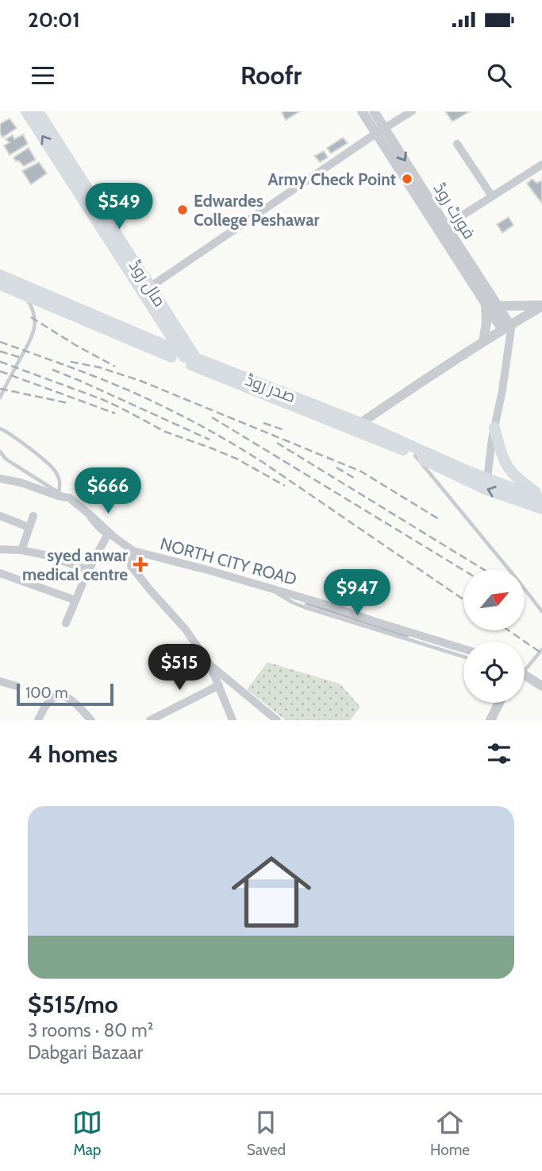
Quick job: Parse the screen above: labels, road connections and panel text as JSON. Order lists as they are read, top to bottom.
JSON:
{
  "streets": {
    "main road": ["مال روڈ", "صدر روڈ"],
    "street": ["فورٹ روڈ", "NORTH CITY ROAD"]
  },
  "crossings": [
    ["مال روڈ", "صدر روڈ"]
  ],
  "places": {
    "other": ["Army Check Point", "Edwardes College Peshawar"],
    "health": ["syed anwar medical centre"]
  },
  "scale_bar": "100 m",
  "north": "top right",
  "page": {
    "status": "20:01",
    "header": "Roofr",
    "price": [
      "$549",
      "$666",
      "$947",
      "$515"
    ],
    "scale": "100 m",
    "heading": "4 homes",
    "list": [
      {
        "name": "$515/mo",
        "note": "3 rooms · 80 m² · Dabgari Bazaar"
      }
    ],
    "tabs": ["Map", "Saved", "Home"]
  }
}
